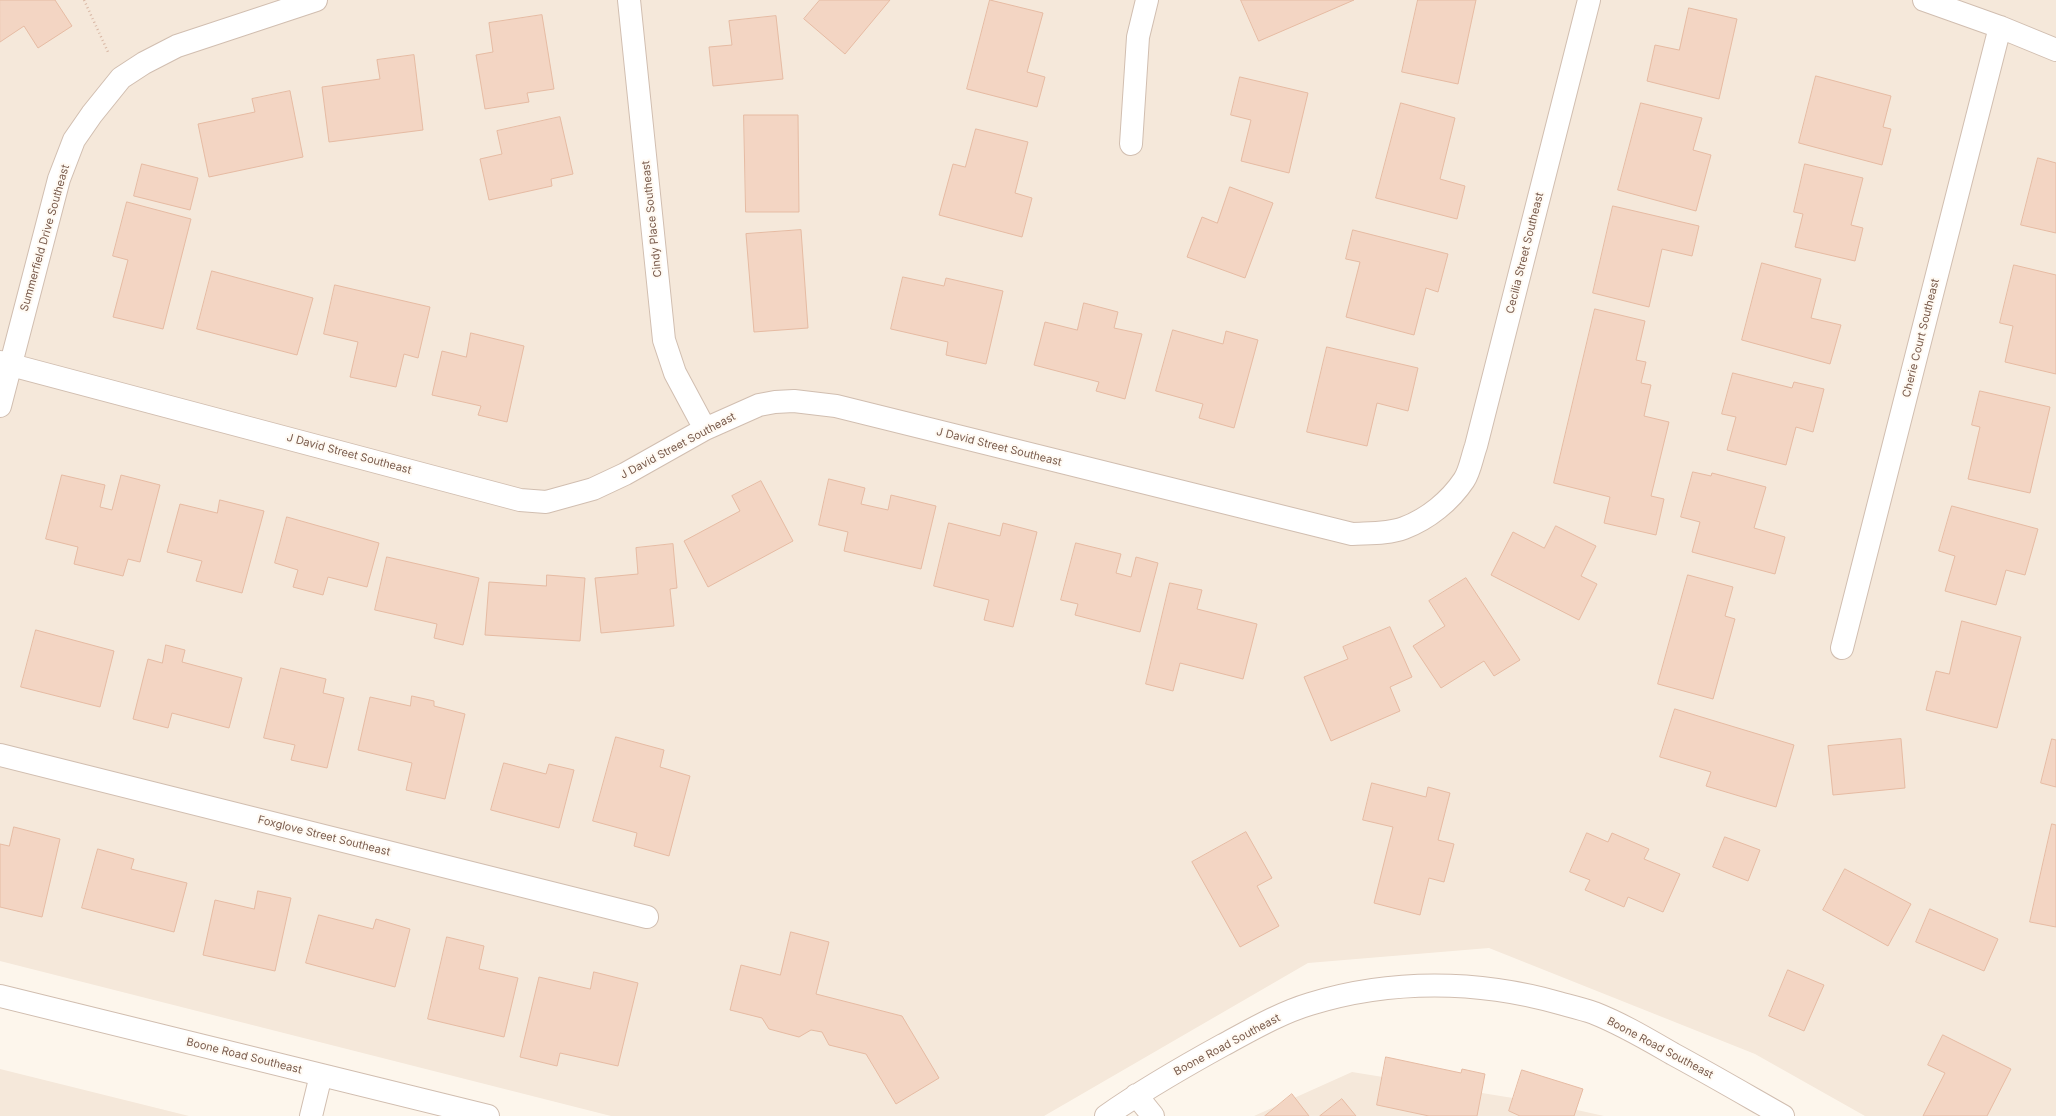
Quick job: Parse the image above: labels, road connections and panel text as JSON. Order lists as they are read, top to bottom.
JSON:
{
  "streets": {
    "street": [
      "Cindy Place Southeast",
      "Summerfield Drive Southeast",
      "Cecilia Street Southeast",
      "Cherie Court Southeast",
      "J David Street Southeast",
      "Foxglove Street Southeast",
      "Boone Road Southeast"
    ]
  },
  "crossings": [
    ["Cindy Place Southeast", "J David Street Southeast"],
    ["Summerfield Drive Southeast", "J David Street Southeast"],
    ["Cecilia Street Southeast", "J David Street Southeast"]
  ]
}
